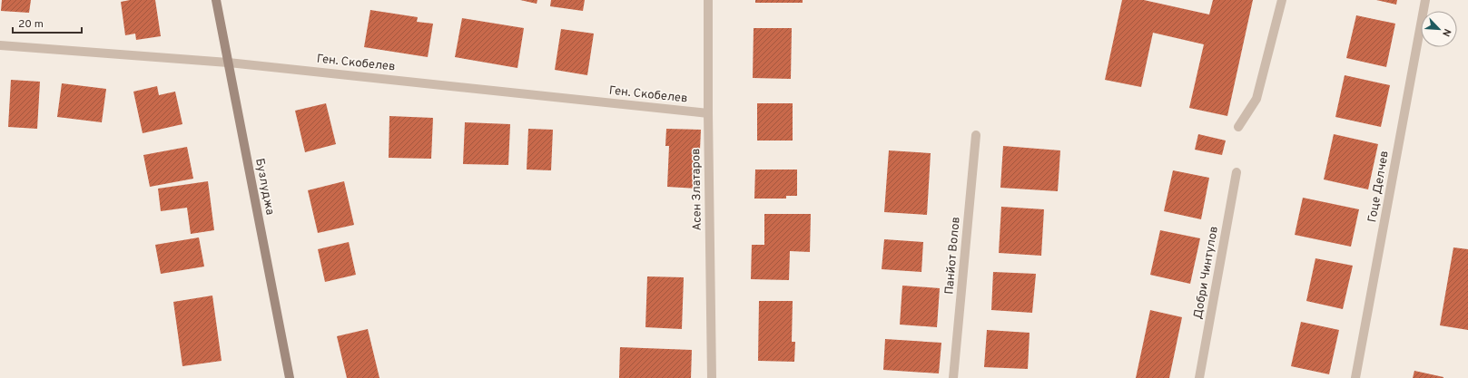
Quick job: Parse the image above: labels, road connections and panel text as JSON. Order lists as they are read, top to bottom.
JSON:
{
  "streets": {
    "street": [
      "Ген. Скобелев",
      "Бузлуджа",
      "Гоце Делчев",
      "Асен Златаров",
      "Панйот Волов",
      "Добри Чинтулов"
    ]
  },
  "crossings": [
    ["Ген. Скобелев", "Бузлуджа"],
    ["Ген. Скобелев", "Асен Златаров"]
  ],
  "scale_bar": "20 m",
  "north": "bottom right"
}
